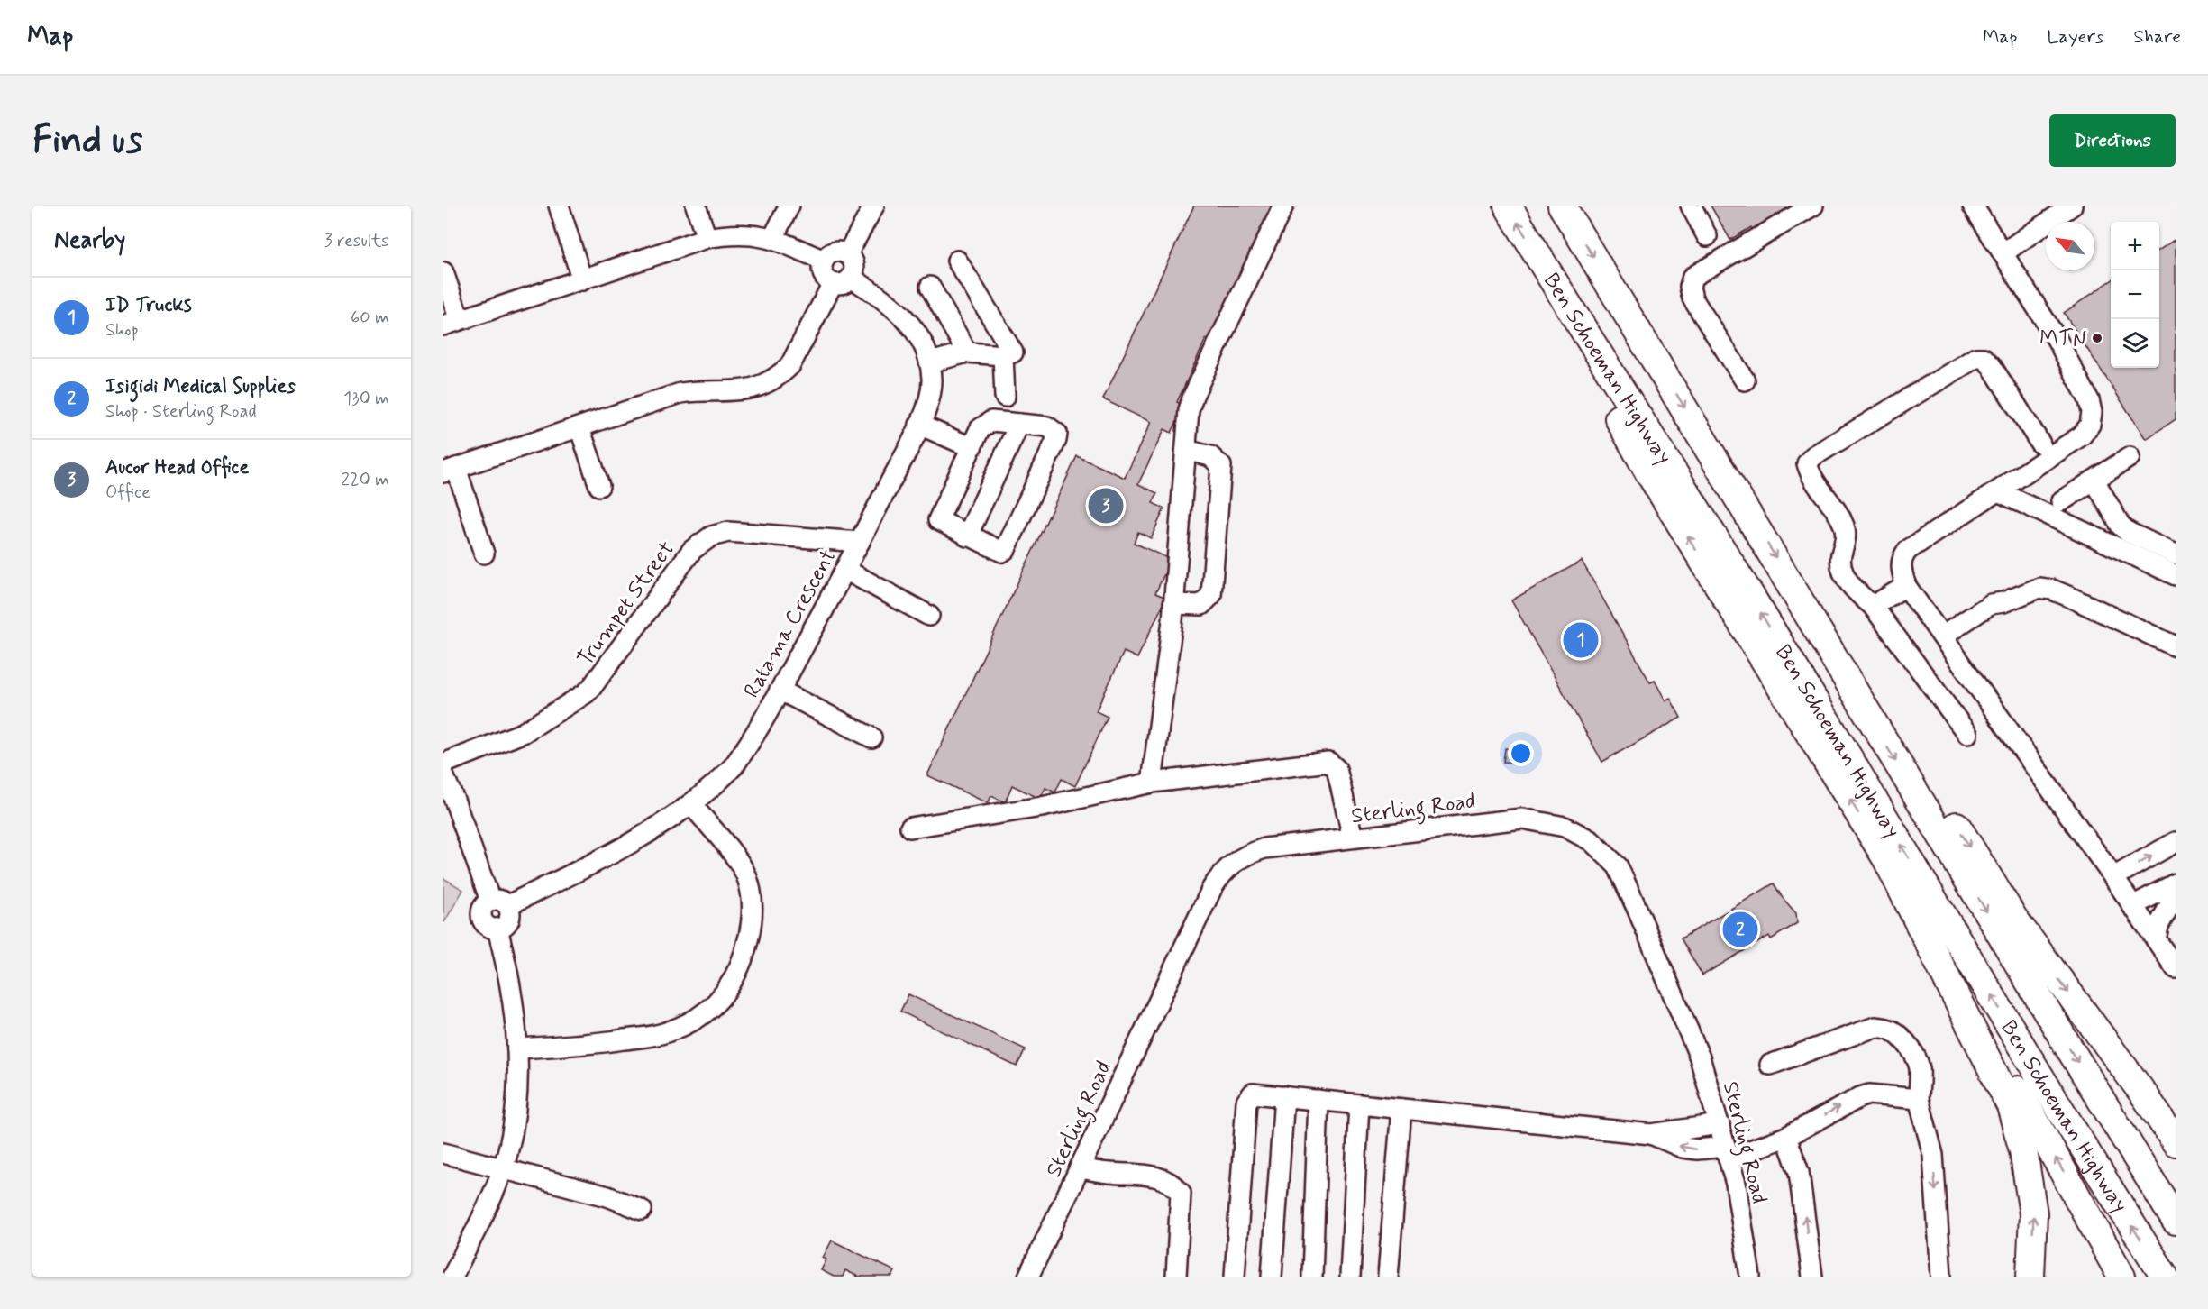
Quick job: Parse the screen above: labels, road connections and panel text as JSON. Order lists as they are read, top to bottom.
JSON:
{
  "streets": {
    "highway": ["Ben Schoeman Highway"],
    "street": ["Trumpet Street", "Ratama Crescent", "Sterling Road"]
  },
  "crossings": [
    ["Trumpet Street", "Ratama Crescent"]
  ],
  "places": ["MTN"],
  "north": "top left",
  "page": {
    "header": "Map",
    "nav": ["Map", "Layers", "Share"],
    "buttons": "Directions",
    "title": "Find us",
    "heading": ["Nearby", "3 results"],
    "map_buttons": ["+", "−"],
    "list": [
      {
        "mark": "1",
        "name": "ID Trucks",
        "note": "Shop",
        "value": "60 m"
      },
      {
        "mark": "2",
        "name": "Isigidi Medical Supplies",
        "note": "Shop · Sterling Road",
        "value": "130 m"
      },
      {
        "mark": "3",
        "name": "Aucor Head Office",
        "note": "Office",
        "value": "220 m"
      }
    ],
    "pins": ["3", "1", "2"]
  }
}
